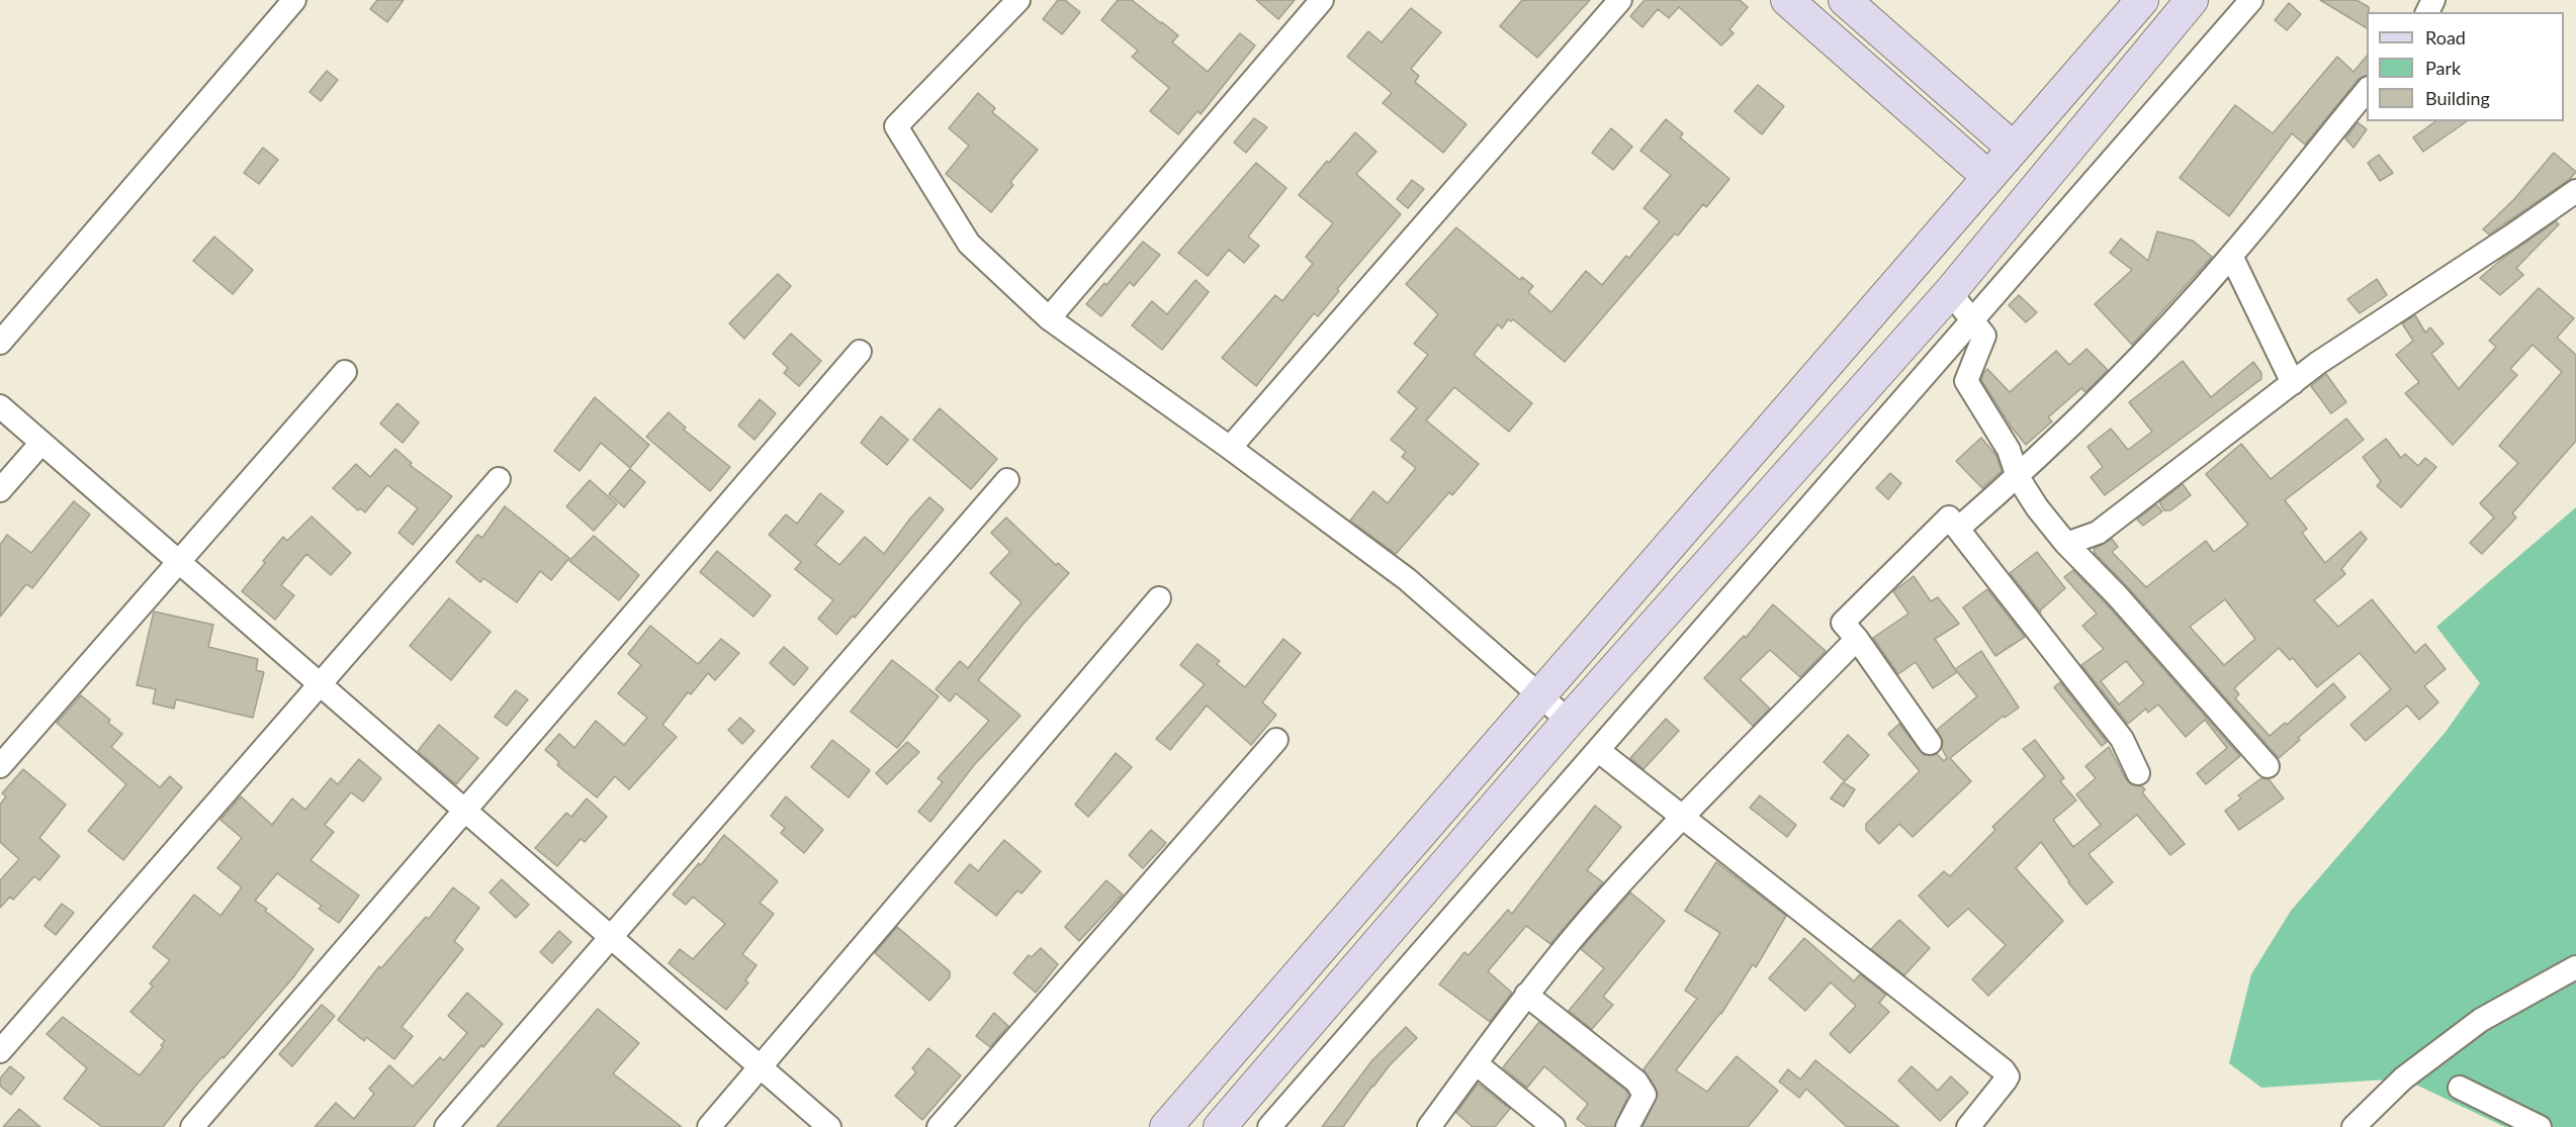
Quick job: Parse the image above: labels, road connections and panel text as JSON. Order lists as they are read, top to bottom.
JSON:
{
  "legend": ["Road", "Park", "Building"]
}
